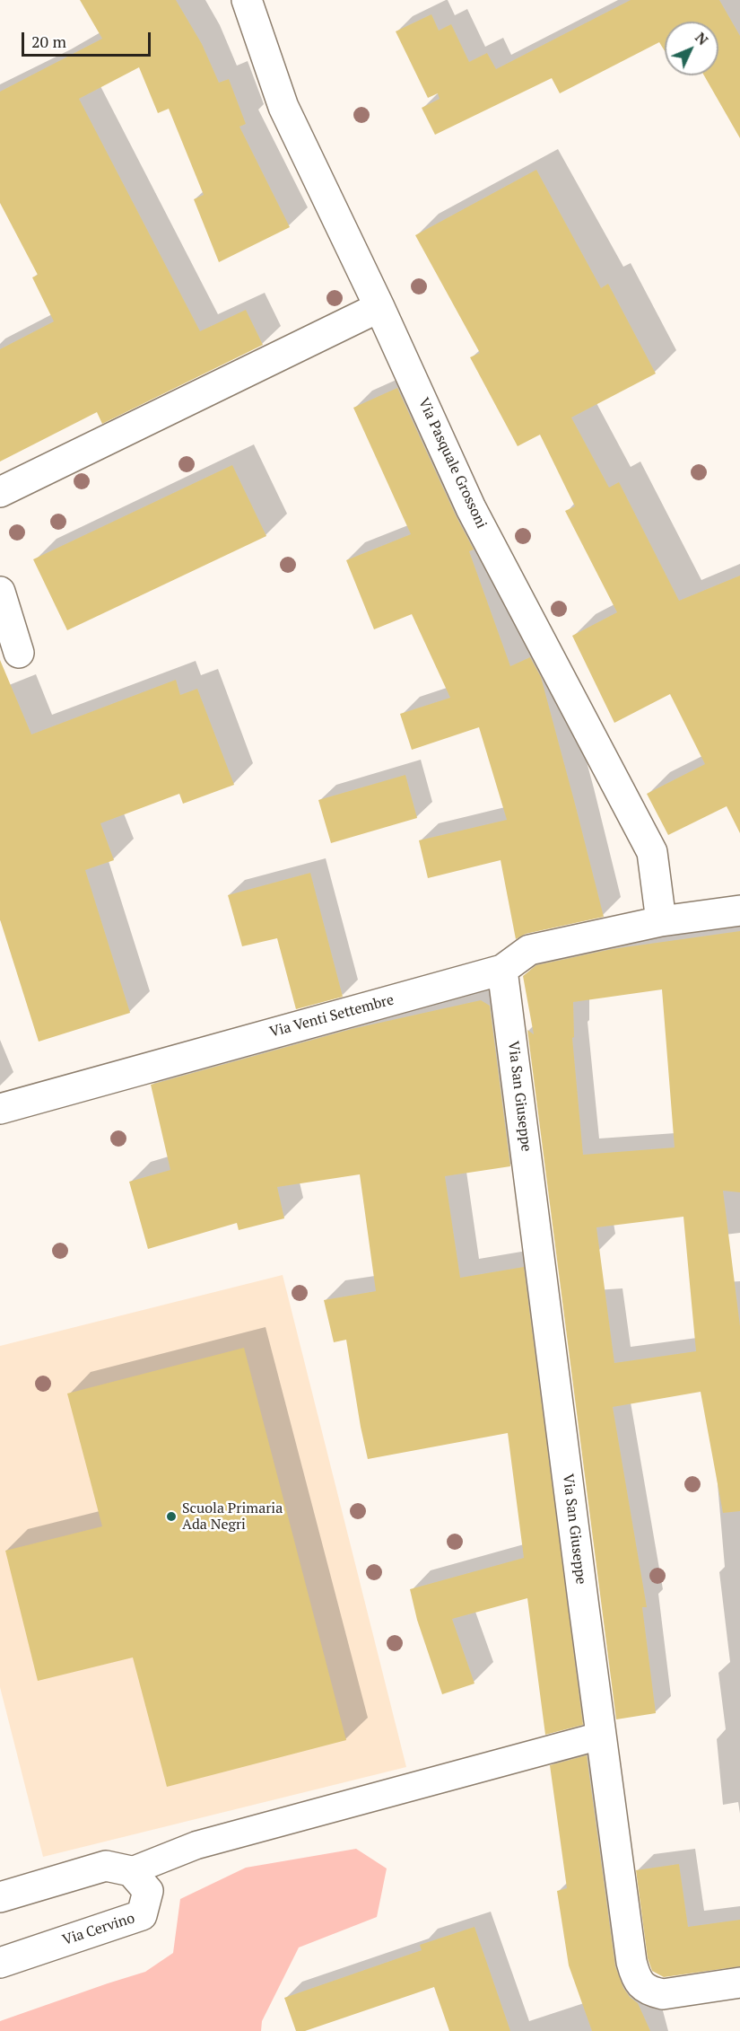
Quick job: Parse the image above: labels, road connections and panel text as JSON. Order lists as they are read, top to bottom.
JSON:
{
  "streets": {
    "street": [
      "Via Pasquale Grossoni",
      "Via Venti Settembre",
      "Via San Giuseppe",
      "Via Cervino"
    ]
  },
  "crossings": [
    ["Via Pasquale Grossoni", "Via Venti Settembre"],
    ["Via Venti Settembre", "Via San Giuseppe"]
  ],
  "places": ["Scuola Primaria Ada Negri"],
  "scale_bar": "20 m",
  "north": "top right"
}
